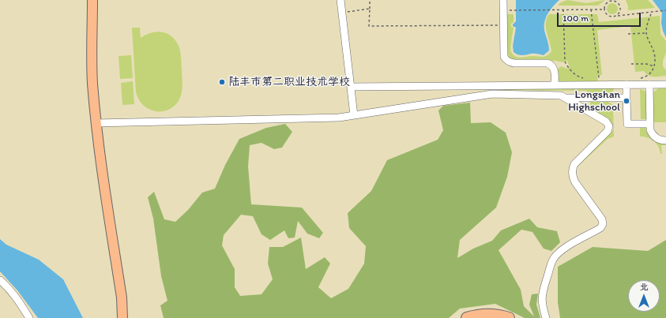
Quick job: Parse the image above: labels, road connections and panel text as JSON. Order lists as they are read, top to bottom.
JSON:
{
  "places": ["陆丰市第二职业技术学校", "Longshan Highschool"],
  "scale_bar": "100 m",
  "north": "top"
}
